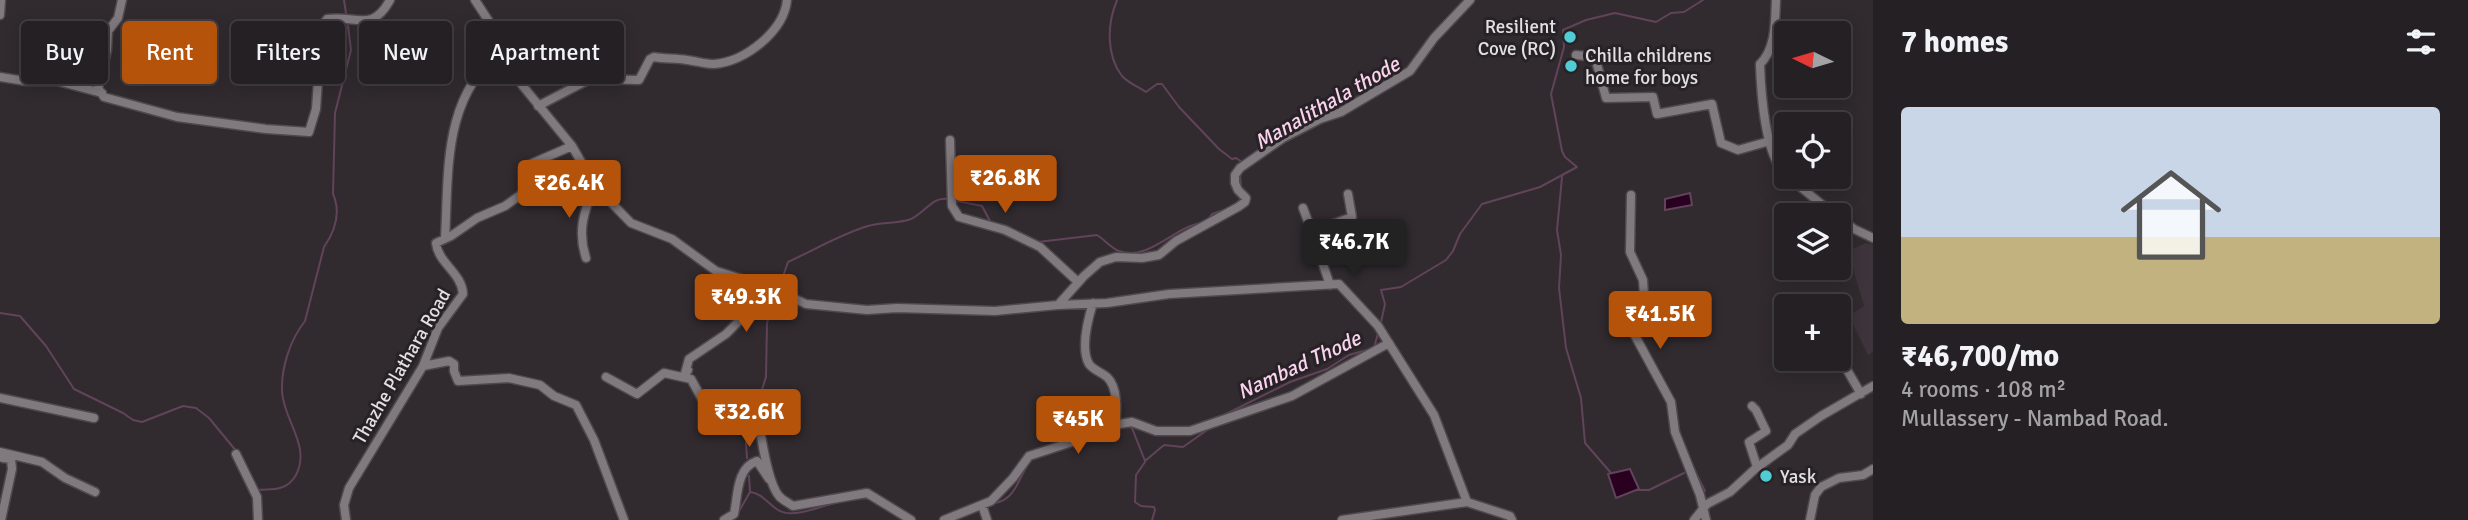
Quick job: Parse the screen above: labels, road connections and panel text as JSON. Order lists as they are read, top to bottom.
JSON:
{
  "streets": {
    "street": ["Thazhe Plathara Road"]
  },
  "water": ["Manalithala thode", "Nambad Thode"],
  "places": ["Resilient Cove (RC)", "Chilla childrens home for boys", "Yask"],
  "north": "left",
  "page": {
    "heading": "7 homes",
    "map_buttons": "+",
    "chip": [
      "Buy",
      "Rent",
      "Filters",
      "New",
      "Apartment"
    ],
    "list": [
      {
        "name": "₹46,700/mo",
        "note": "4 rooms · 108 m² · Mullassery - Nambad Road."
      }
    ],
    "price": [
      "₹26.8K",
      "₹26.4K",
      "₹46.7K",
      "₹49.3K",
      "₹41.5K",
      "₹32.6K",
      "₹45K"
    ]
  }
}
